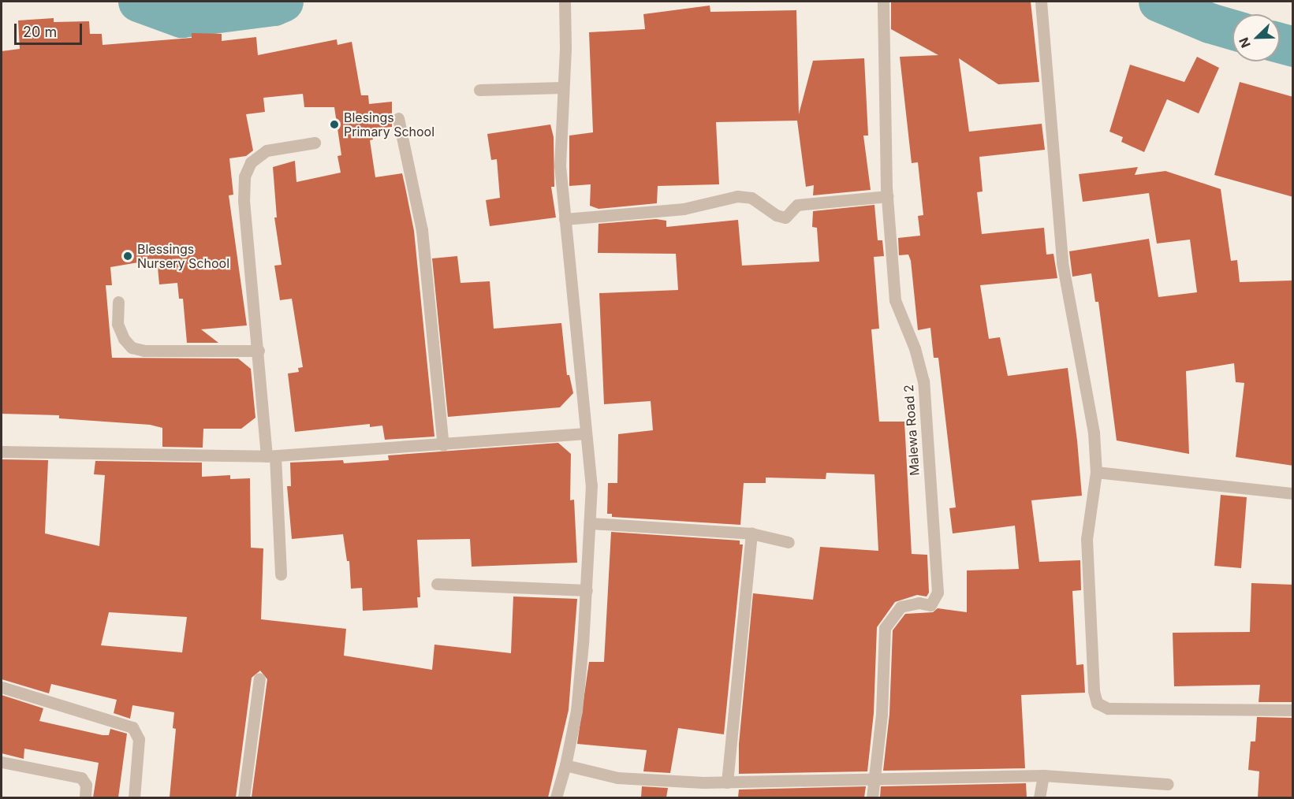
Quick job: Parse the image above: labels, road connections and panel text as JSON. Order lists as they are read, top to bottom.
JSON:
{
  "streets": {
    "street": ["Malewa Road 2"]
  },
  "places": ["Blesings Primary School", "Blessings Nursery School"],
  "scale_bar": "20 m",
  "north": "bottom left"
}
